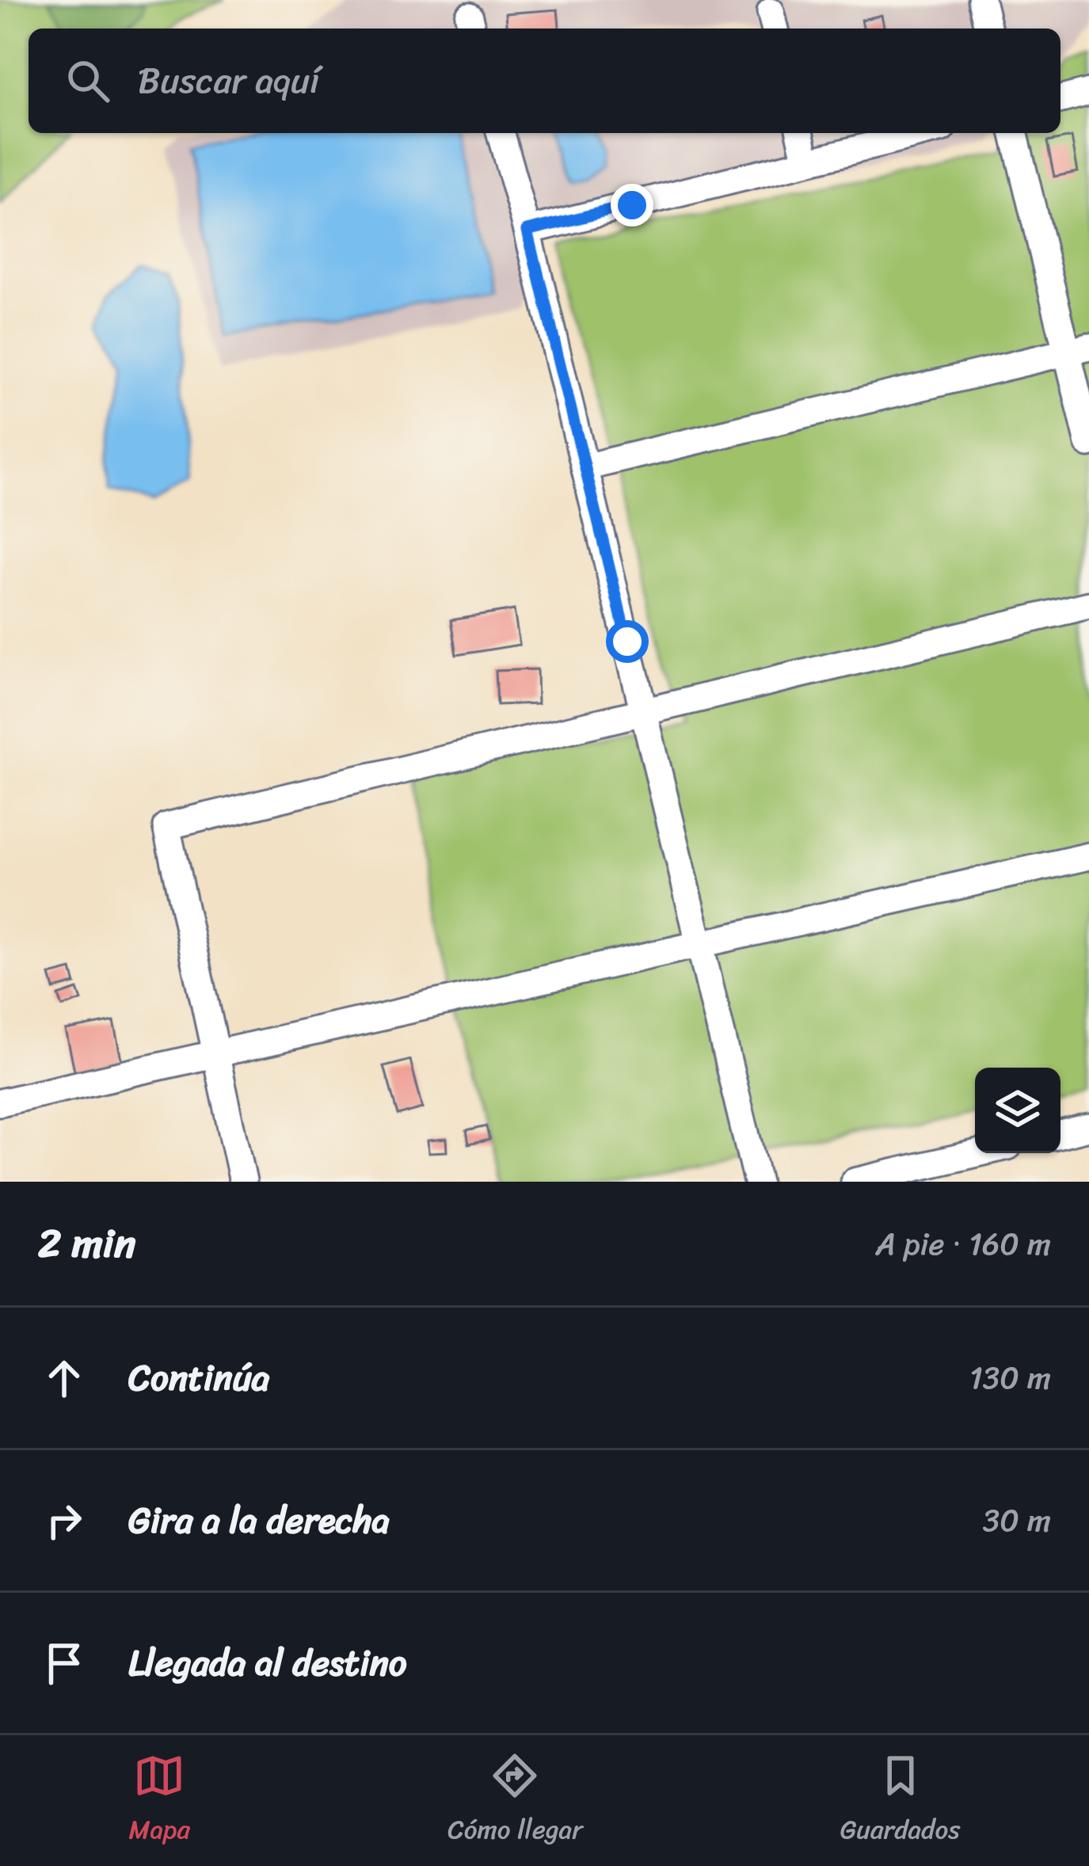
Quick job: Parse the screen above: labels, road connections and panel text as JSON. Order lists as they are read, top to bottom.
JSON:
{
  "page": {
    "search": "Buscar aquí",
    "heading": ["2 min", "A pie · 160 m"],
    "list": [
      ["Continúa", "130 m"],
      ["Gira a la derecha", "30 m"],
      "Llegada al destino"
    ],
    "nav": ["Mapa", "Cómo llegar", "Guardados"]
  }
}
